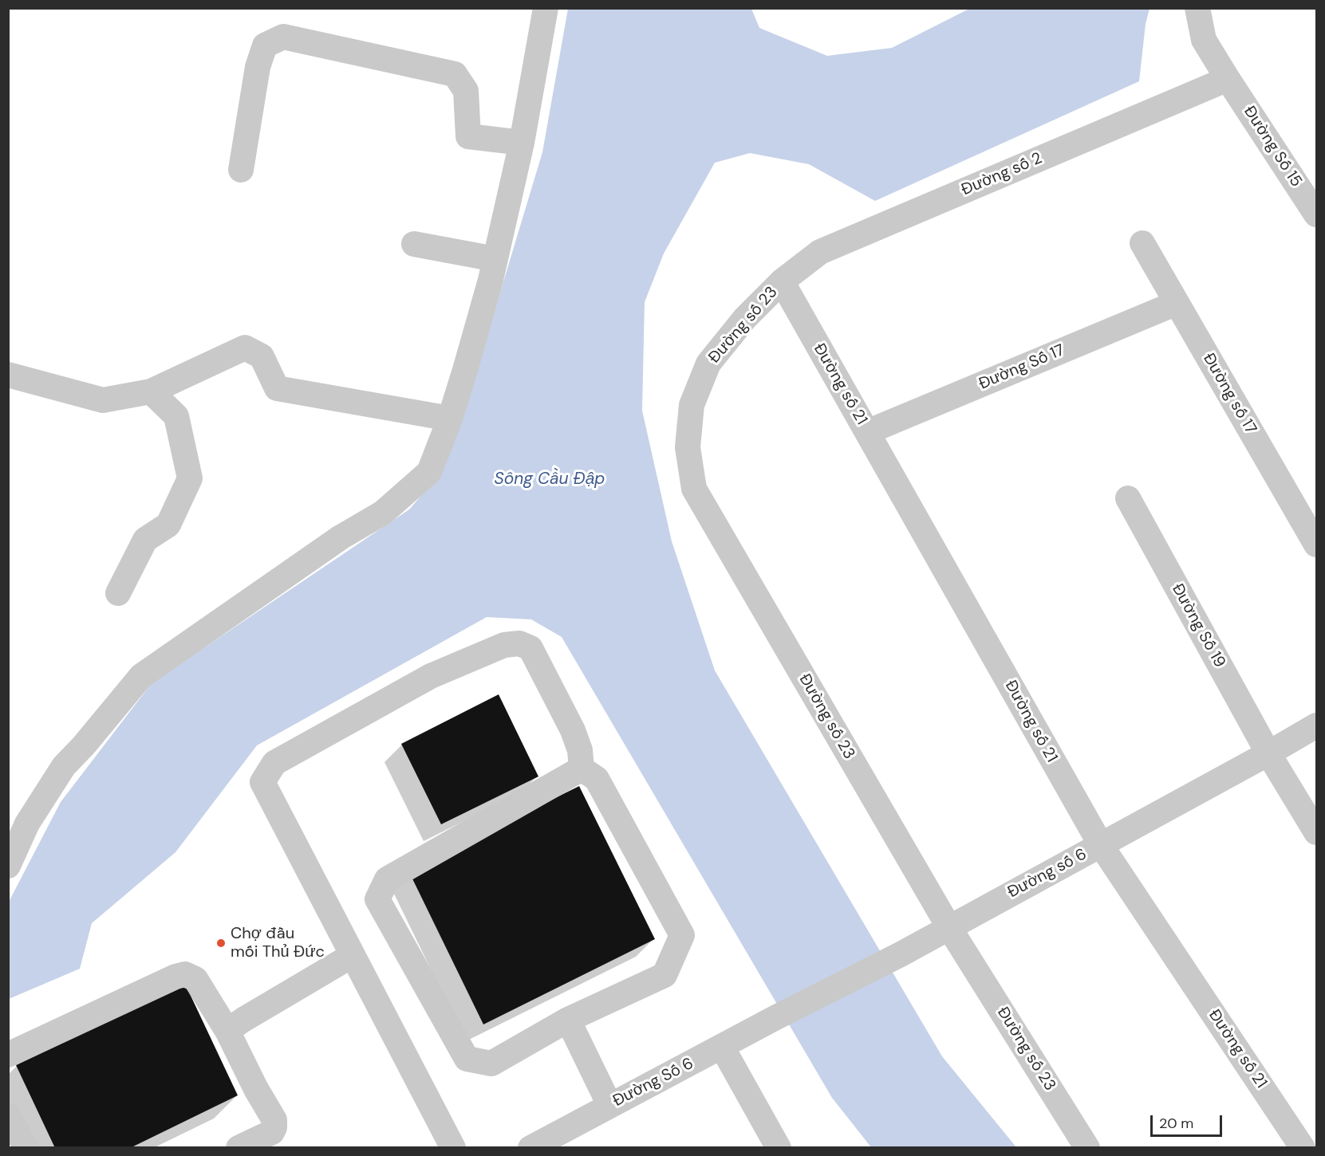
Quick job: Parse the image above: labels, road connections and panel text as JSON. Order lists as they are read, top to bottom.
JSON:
{
  "streets": {
    "street": [
      "Đường Số 15",
      "Đường số 2",
      "Đường số 23",
      "Đường Số 17",
      "Đường số 21",
      "Đường số 17",
      "Đường Số 19",
      "Đường số 6",
      "Đường Số 6"
    ]
  },
  "crossings": [
    ["Đường Số 15", "Đường số 2"],
    ["Đường số 2", "Đường số 23"],
    ["Đường số 2", "Đường số 21"],
    ["Đường số 23", "Đường số 21"],
    ["Đường số 23", "Đường số 6"],
    ["Đường Số 17", "Đường số 21"],
    ["Đường Số 17", "Đường số 17"],
    ["Đường số 21", "Đường số 6"],
    ["Đường Số 19", "Đường số 6"],
    ["Đường số 6", "Đường Số 6"]
  ],
  "water": ["Sông Cầu Đập"],
  "places": ["Chợ đầu mối Thủ Đức"],
  "scale_bar": "20 m"
}
